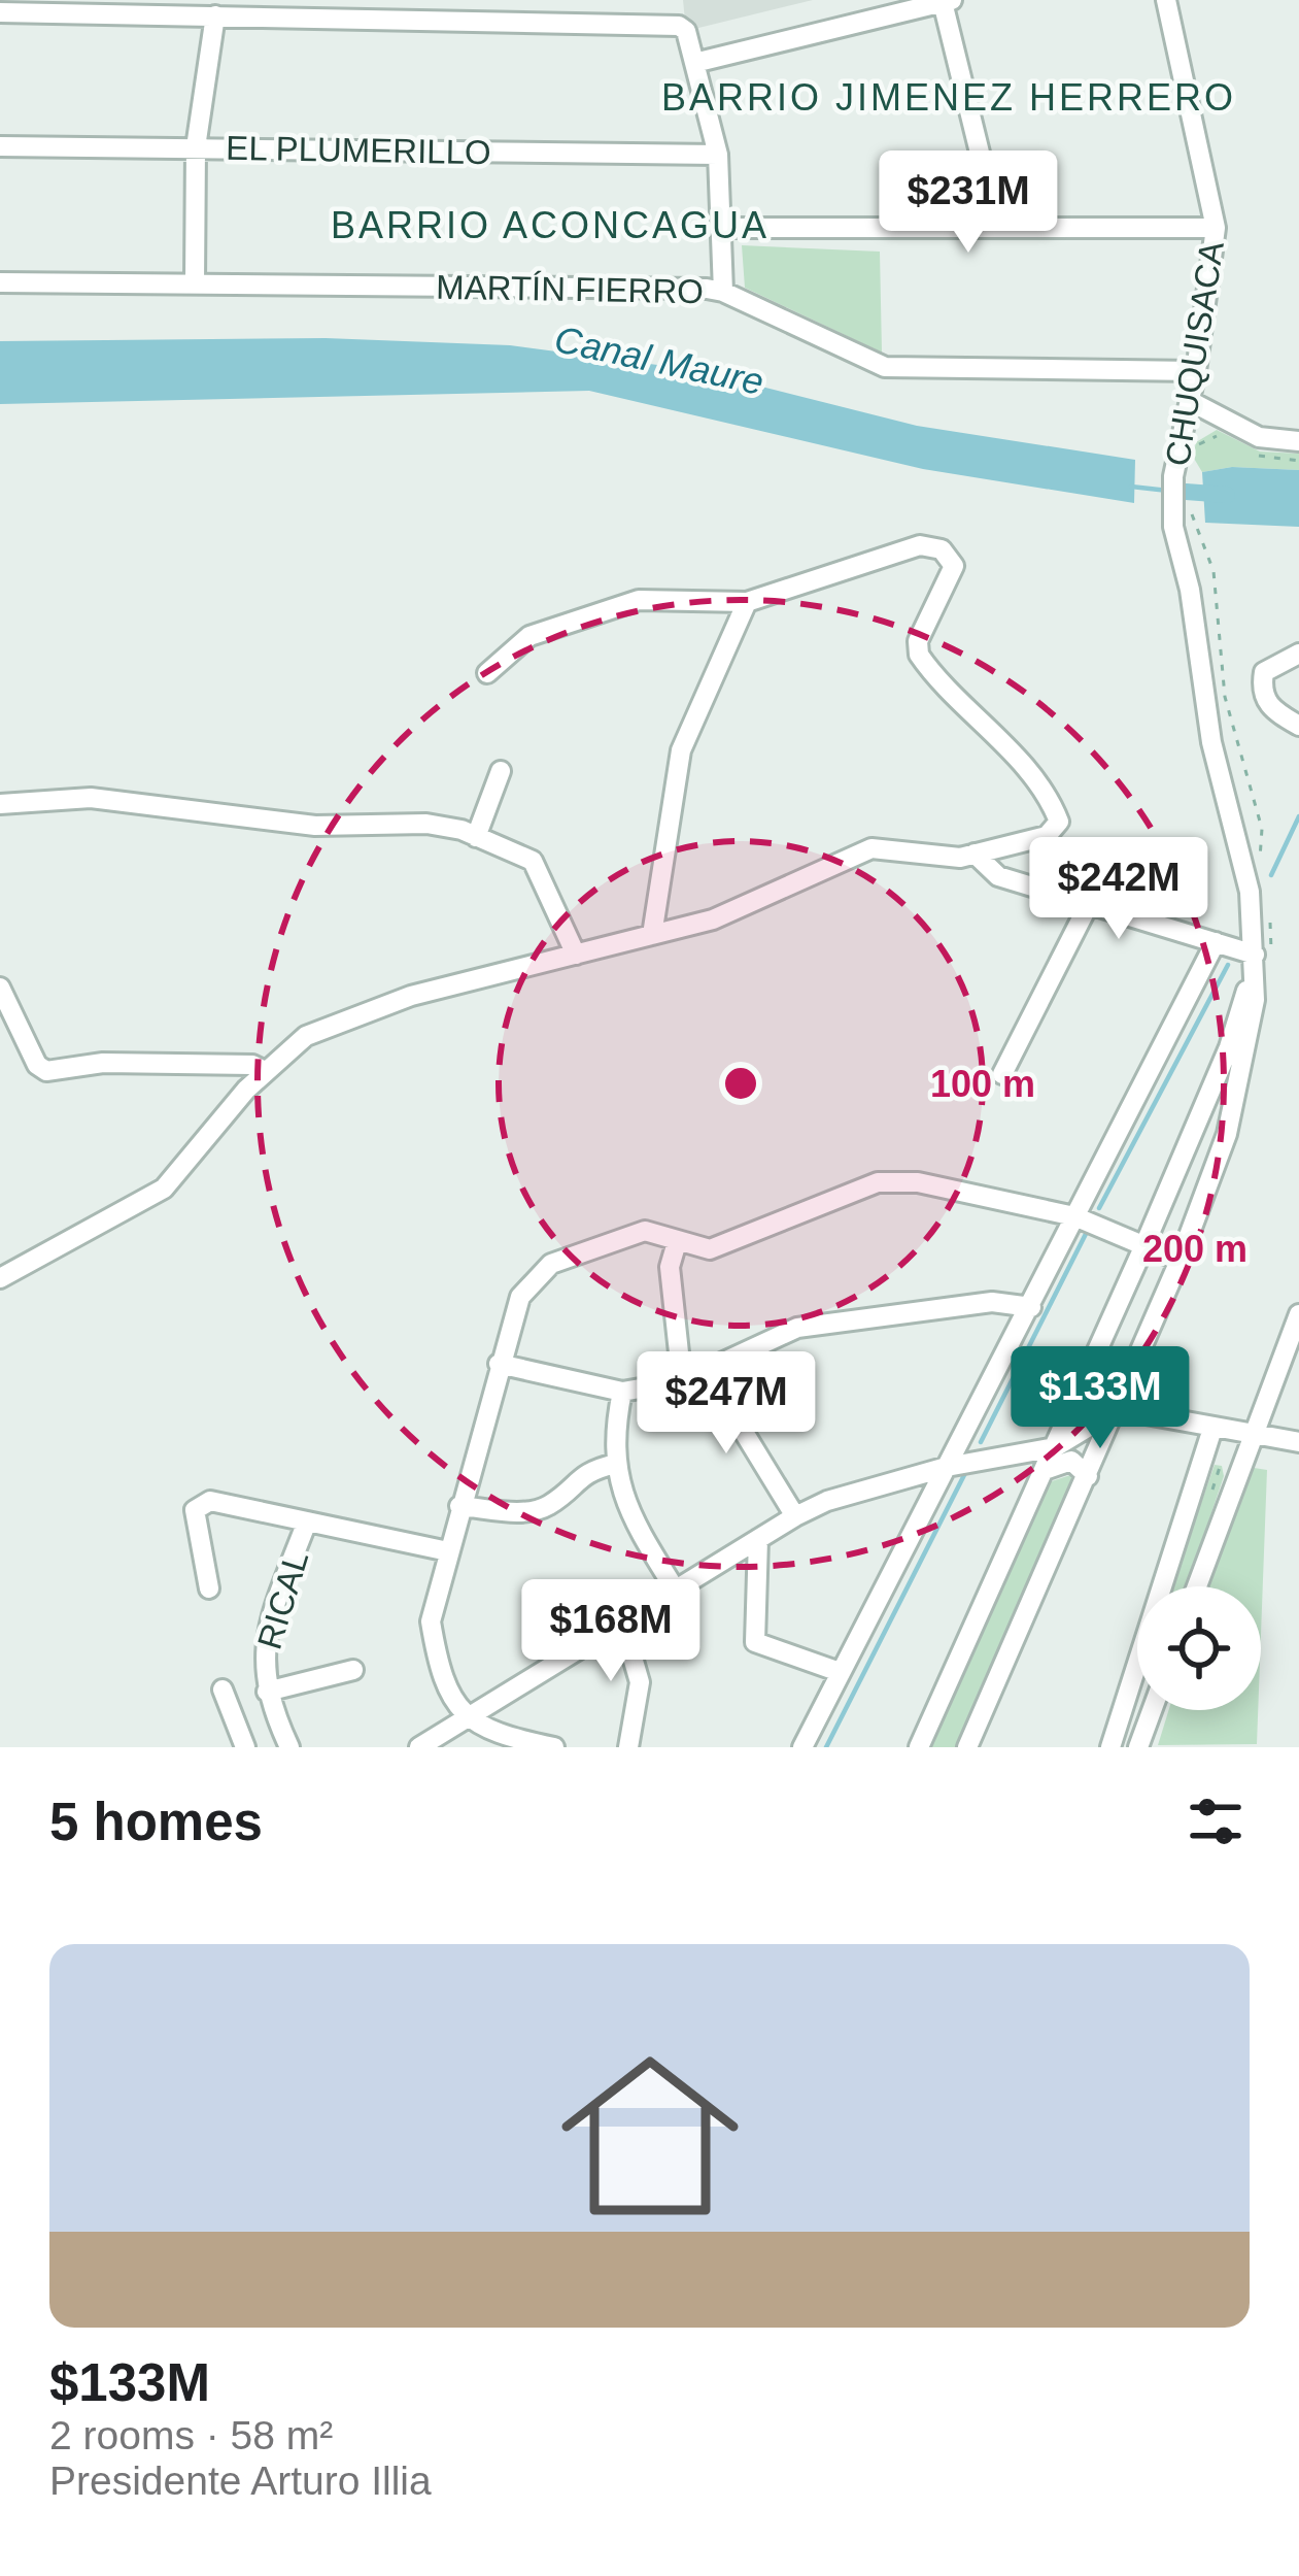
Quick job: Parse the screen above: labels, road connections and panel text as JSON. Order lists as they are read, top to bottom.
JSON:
{
  "streets": {
    "street": [
      "EL PLUMERILLO",
      "MARTÍN FIERRO",
      "CHUQUISACA",
      "RICAL"
    ]
  },
  "crossings": [
    ["MARTÍN FIERRO", "CHUQUISACA"]
  ],
  "districts": ["BARRIO JIMENEZ HERRERO", "BARRIO ACONCAGUA"],
  "water": ["Canal Maure"],
  "page": {
    "price": [
      "$231M",
      "$242M",
      "$133M",
      "$247M",
      "$168M"
    ],
    "heading": "5 homes",
    "list": [
      {
        "name": "$133M",
        "note": "2 rooms · 58 m² · Presidente Arturo Illia"
      }
    ]
  },
  "rings": ["100 m", "200 m"]
}
